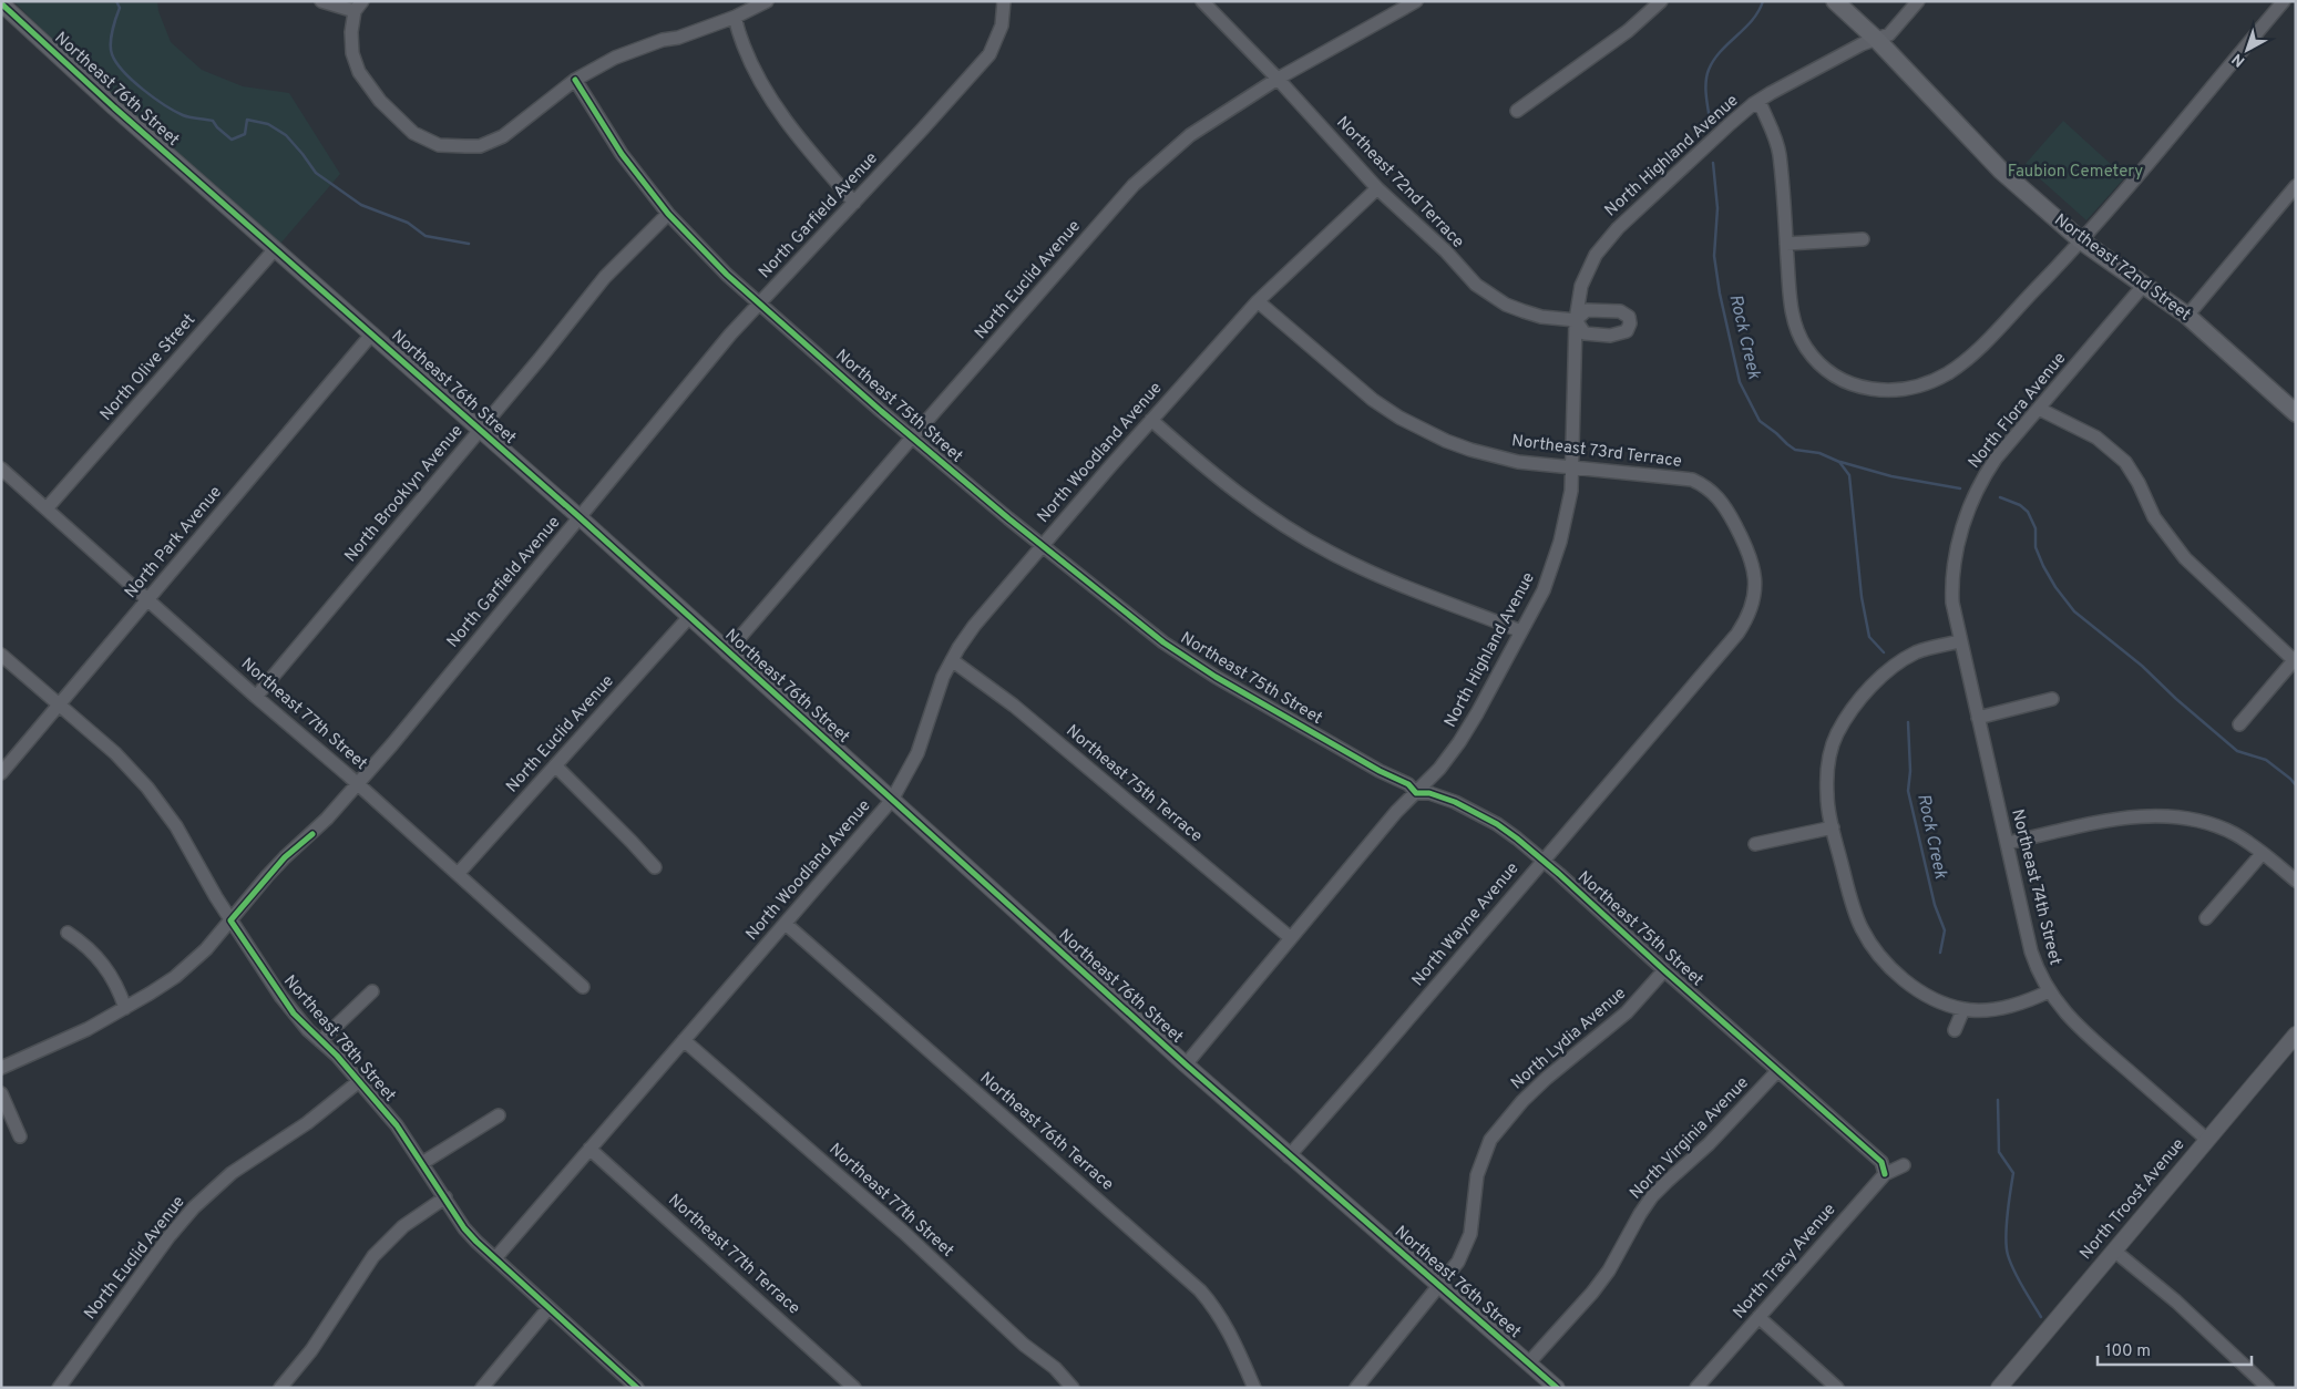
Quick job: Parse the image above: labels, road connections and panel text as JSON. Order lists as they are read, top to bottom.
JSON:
{
  "streets": {
    "main road": ["Northeast 72nd Street"],
    "street": [
      "Northeast 76th Street",
      "North Highland Avenue",
      "Northeast 72nd Terrace",
      "North Garfield Avenue",
      "North Euclid Avenue",
      "North Olive Street",
      "Northeast 75th Street",
      "North Flora Avenue",
      "Northeast 73rd Terrace",
      "North Woodland Avenue",
      "North Brooklyn Avenue",
      "North Park Avenue",
      "Northeast 77th Street",
      "Northeast 75th Terrace",
      "Northeast 74th Street",
      "North Wayne Avenue",
      "Northeast 78th Street",
      "North Lydia Avenue",
      "Northeast 76th Terrace",
      "North Virginia Avenue",
      "North Troost Avenue",
      "Northeast 77th Terrace",
      "North Tracy Avenue"
    ]
  },
  "crossings": [
    ["Northeast 76th Street", "North Highland Avenue"],
    ["Northeast 76th Street", "North Garfield Avenue"],
    ["Northeast 76th Street", "North Euclid Avenue"],
    ["Northeast 76th Street", "North Olive Street"],
    ["Northeast 76th Street", "North Woodland Avenue"],
    ["Northeast 76th Street", "North Brooklyn Avenue"],
    ["Northeast 76th Street", "North Park Avenue"],
    ["Northeast 76th Street", "North Wayne Avenue"],
    ["Northeast 76th Street", "North Lydia Avenue"],
    ["Northeast 76th Street", "North Virginia Avenue"],
    ["North Highland Avenue", "Northeast 72nd Terrace"],
    ["North Highland Avenue", "Northeast 72nd Street"],
    ["North Highland Avenue", "Northeast 75th Street"],
    ["North Highland Avenue", "Northeast 73rd Terrace"],
    ["North Highland Avenue", "Northeast 75th Terrace"],
    ["Northeast 72nd Terrace", "North Euclid Avenue"],
    ["Northeast 72nd Terrace", "North Woodland Avenue"],
    ["North Garfield Avenue", "Northeast 75th Street"],
    ["North Garfield Avenue", "Northeast 77th Street"],
    ["North Garfield Avenue", "Northeast 78th Street"],
    ["Northeast 72nd Street", "North Flora Avenue"],
    ["North Euclid Avenue", "Northeast 75th Street"],
    ["North Euclid Avenue", "Northeast 77th Street"],
    ["North Euclid Avenue", "Northeast 78th Street"],
    ["North Olive Street", "Northeast 77th Street"],
    ["Northeast 75th Street", "North Woodland Avenue"],
    ["Northeast 75th Street", "North Brooklyn Avenue"],
    ["Northeast 75th Street", "North Wayne Avenue"],
    ["Northeast 75th Street", "North Lydia Avenue"],
    ["Northeast 75th Street", "North Virginia Avenue"],
    ["Northeast 75th Street", "North Tracy Avenue"],
    ["North Flora Avenue", "Northeast 74th Street"],
    ["Northeast 73rd Terrace", "North Woodland Avenue"],
    ["Northeast 73rd Terrace", "North Wayne Avenue"],
    ["North Woodland Avenue", "Northeast 77th Street"],
    ["North Woodland Avenue", "Northeast 75th Terrace"],
    ["North Woodland Avenue", "Northeast 78th Street"],
    ["North Woodland Avenue", "Northeast 76th Terrace"],
    ["North Woodland Avenue", "Northeast 77th Terrace"],
    ["North Brooklyn Avenue", "Northeast 77th Street"],
    ["North Park Avenue", "Northeast 77th Street"],
    ["North Park Avenue", "Northeast 78th Street"],
    ["Northeast 74th Street", "North Troost Avenue"]
  ],
  "water": ["Rock Creek"],
  "parks": ["Faubion Cemetery"],
  "scale_bar": "100 m",
  "north": "bottom left"
}
